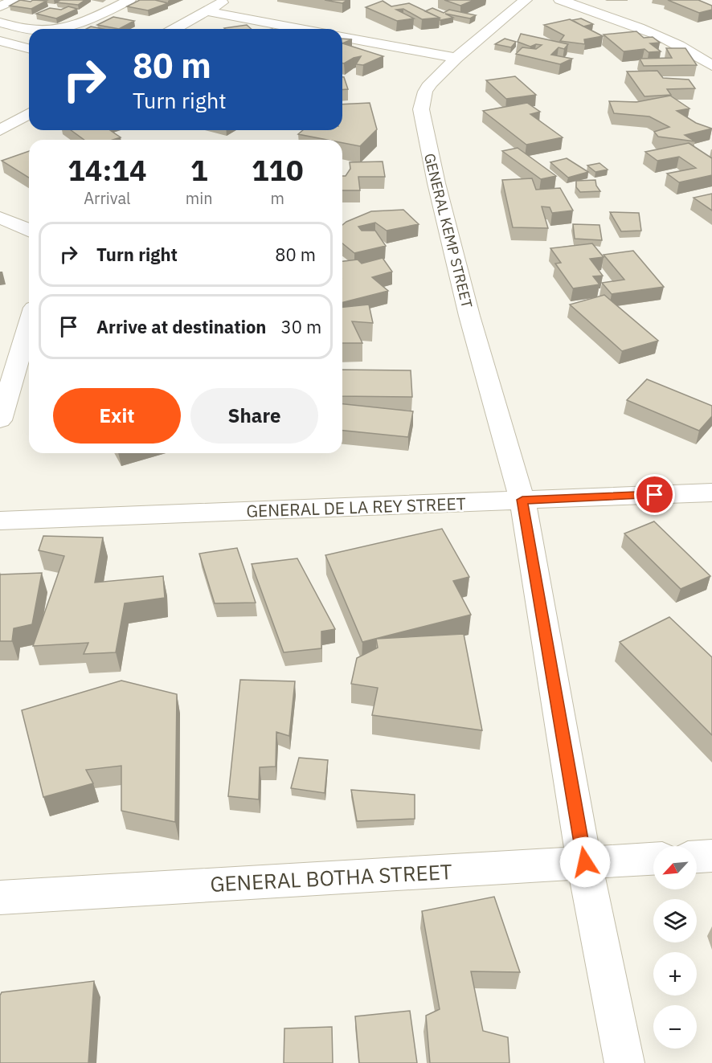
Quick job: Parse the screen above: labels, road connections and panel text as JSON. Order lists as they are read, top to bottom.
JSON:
{
  "streets": {
    "street": ["GENERAL KEMP STREET", "GENERAL DE LA REY STREET", "GENERAL BOTHA STREET"]
  },
  "crossings": [
    ["GENERAL KEMP STREET", "GENERAL DE LA REY STREET"],
    ["GENERAL KEMP STREET", "GENERAL BOTHA STREET"]
  ],
  "north": "bottom left",
  "page": {
    "turn": ["80 m", "Turn right"],
    "eta": [
      "14:14",
      "Arrival",
      "1",
      "min",
      "110",
      "m"
    ],
    "list": [
      {
        "name": "Turn right",
        "value": "80 m"
      },
      {
        "name": "Arrive at destination",
        "value": "30 m"
      }
    ],
    "buttons": ["Exit", "Share"],
    "map_buttons": ["+", "−"]
  }
}
